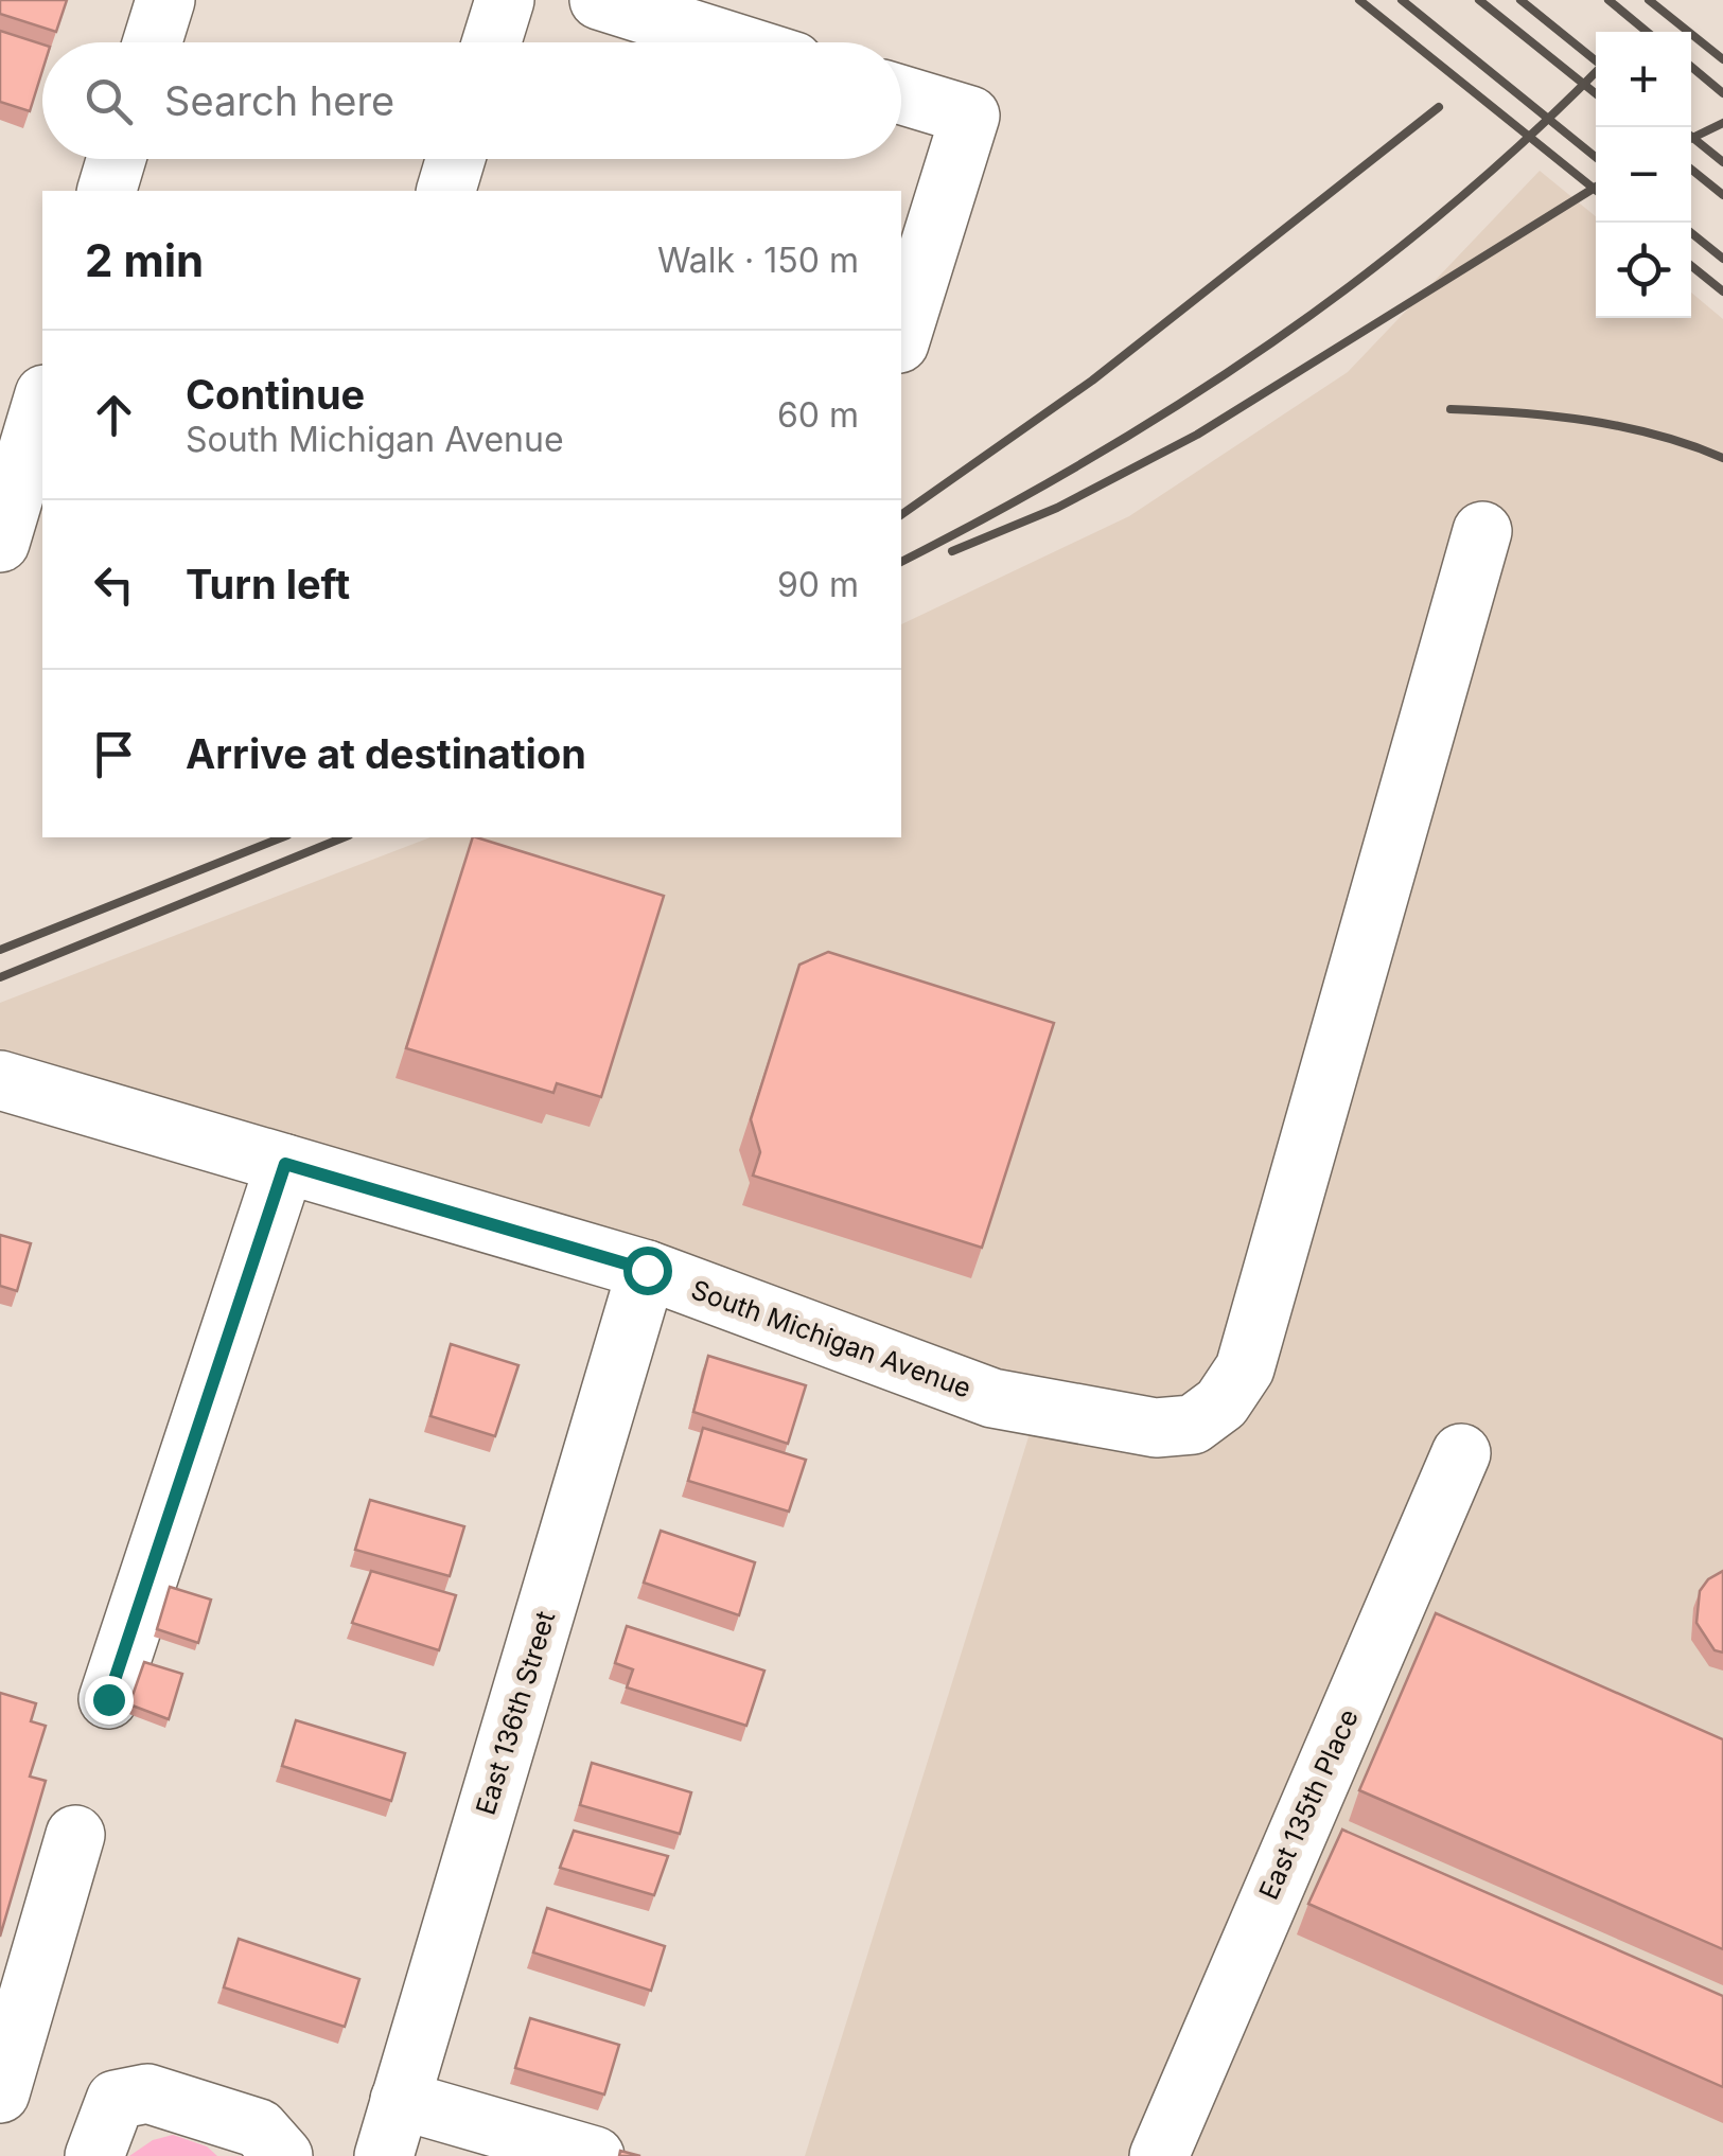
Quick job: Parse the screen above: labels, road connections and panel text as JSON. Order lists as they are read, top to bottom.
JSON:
{
  "streets": {
    "street": ["South Michigan Avenue", "East 136th Street", "East 135th Place"]
  },
  "crossings": [
    ["South Michigan Avenue", "East 136th Street"]
  ],
  "page": {
    "map_buttons": ["+", "−"],
    "search": "Search here",
    "heading": ["2 min", "Walk · 150 m"],
    "list": [
      ["Continue", "South Michigan Avenue", "60 m"],
      ["Turn left", "90 m"],
      "Arrive at destination"
    ]
  }
}
